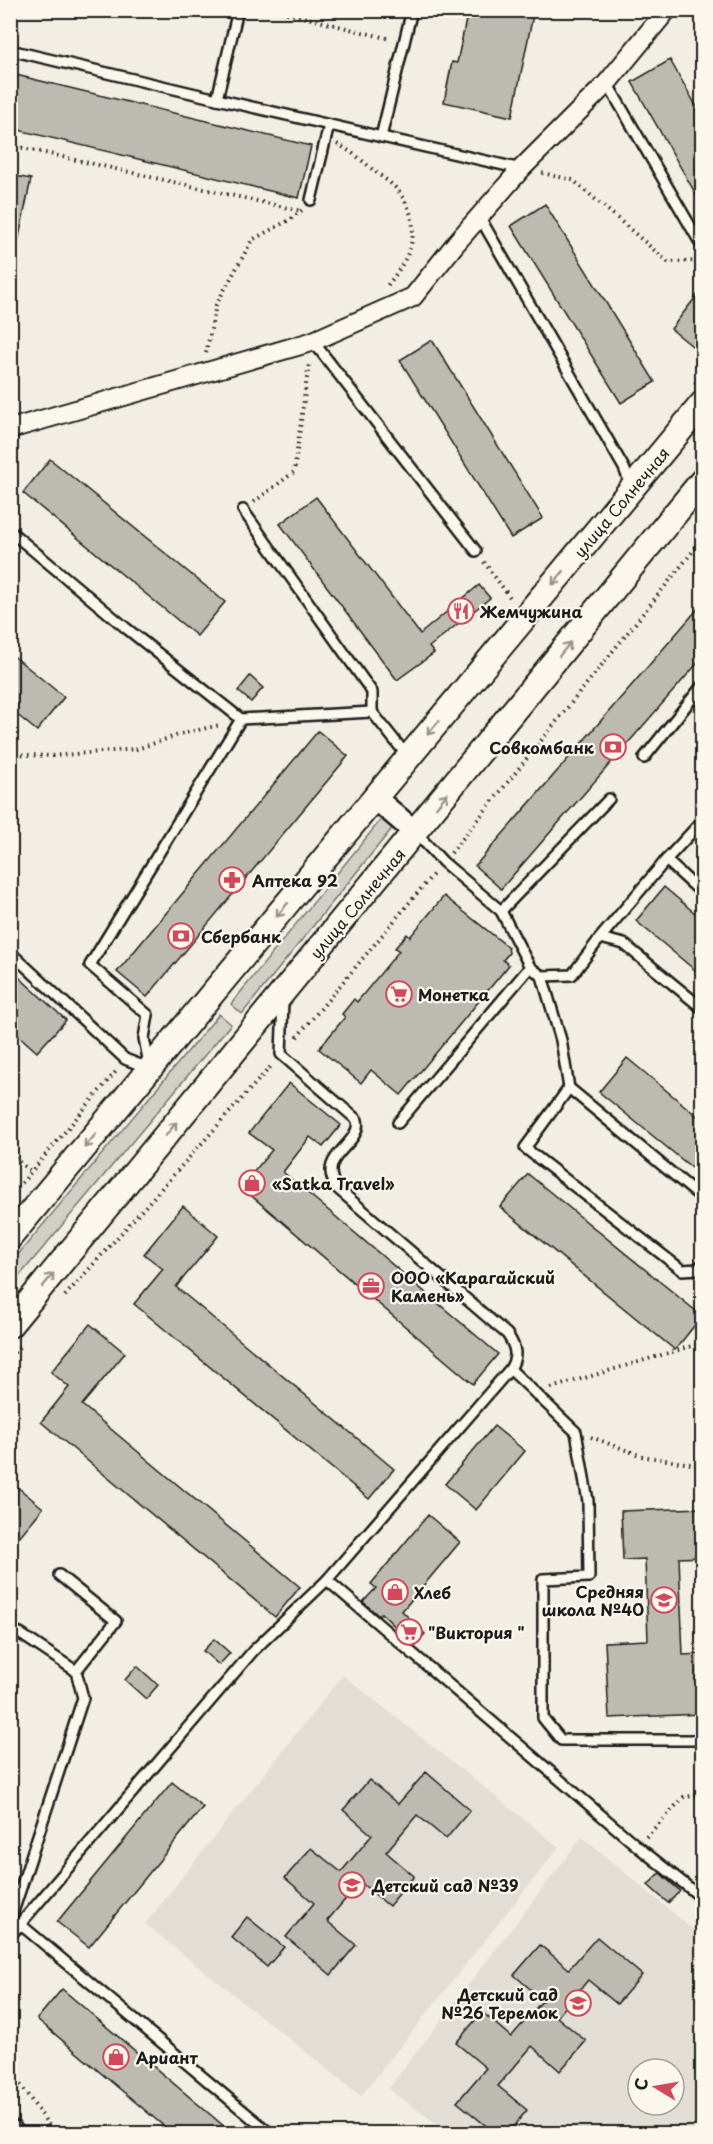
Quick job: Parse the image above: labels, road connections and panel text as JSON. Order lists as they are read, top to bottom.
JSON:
{
  "streets": {
    "main road": ["улица Солнечная"]
  },
  "places": {
    "restaurant": ["Жемчужина"],
    "bank": ["Совкомбанк", "Сбербанк"],
    "pharmacy": ["Аптека 92"],
    "supermarket": ["Монетка", "\"Виктория \""],
    "shop": ["«Satka Travel»", "Хлеб", "Ариант"],
    "office": ["ООО «Карагайский Камень»"],
    "school or university": ["Средняя школа №40", "Детский сад №39", "Детский сад №26 Теремок"]
  },
  "north": "left"
}
